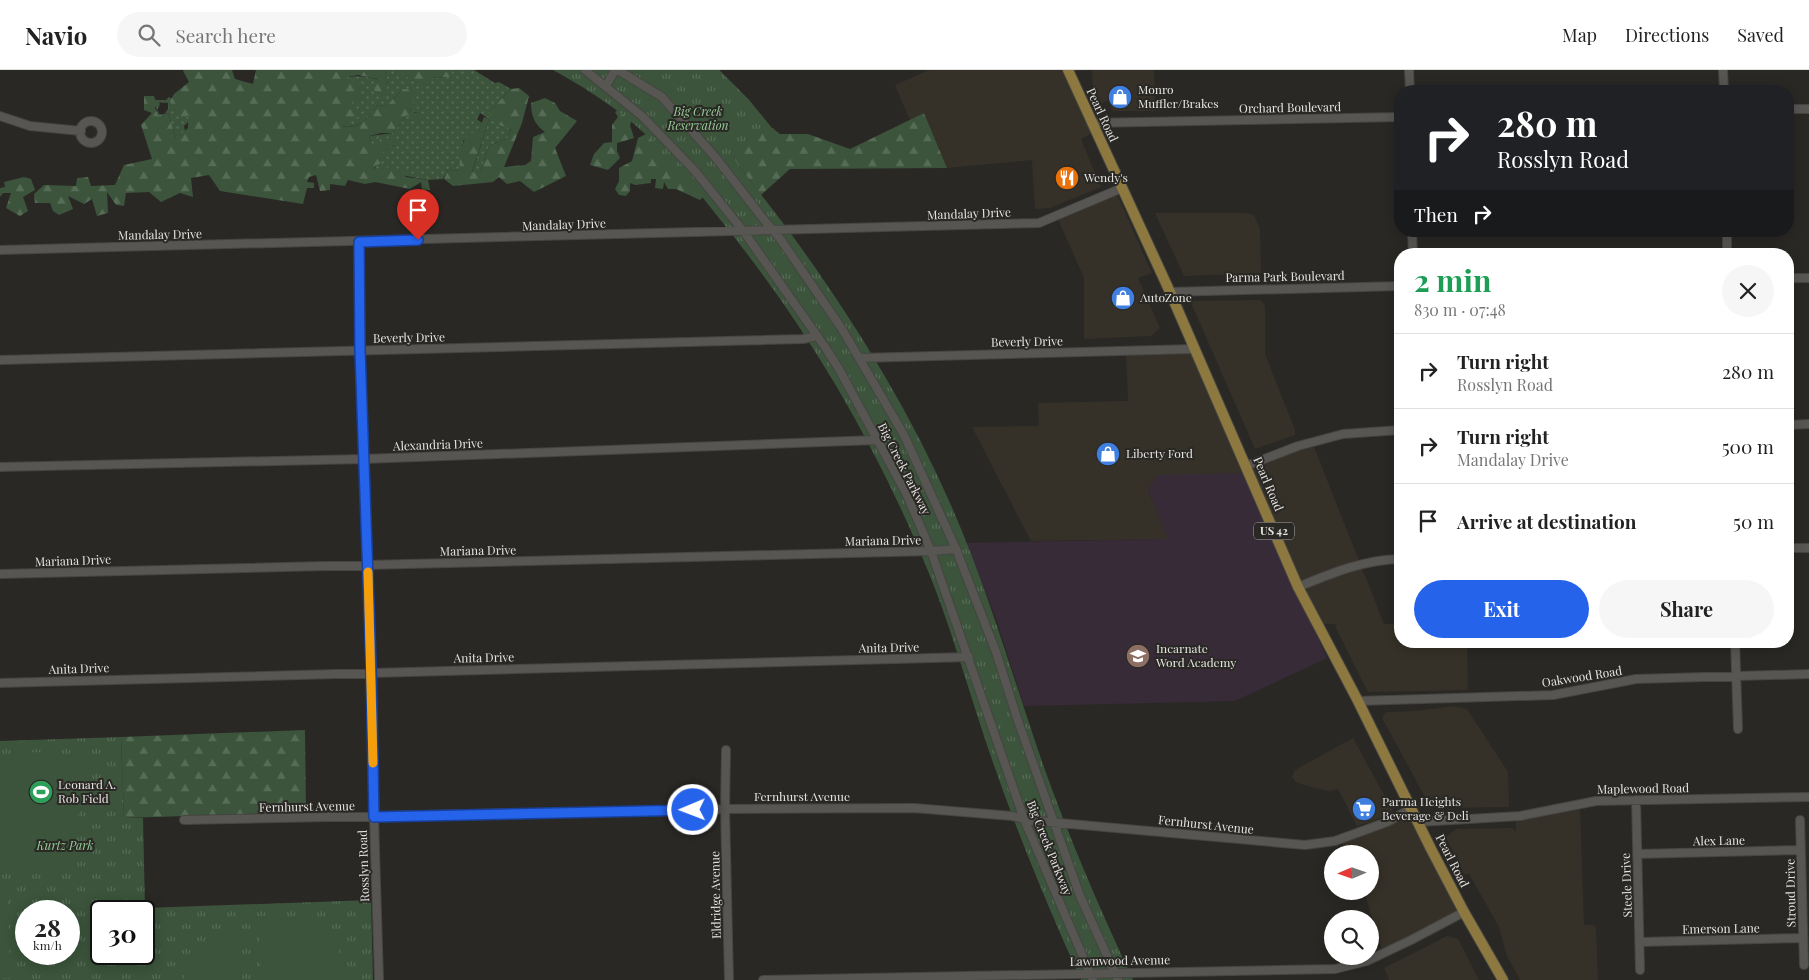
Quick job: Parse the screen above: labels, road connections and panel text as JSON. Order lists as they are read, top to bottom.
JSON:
{
  "streets": {
    "main road": ["Pearl Road", "US 42"],
    "street": [
      "Orchard Boulevard",
      "Mandalay Drive",
      "Parma Park Boulevard",
      "Beverly Drive",
      "Alexandria Drive",
      "Big Creek Parkway",
      "Mariana Drive",
      "Anita Drive",
      "Oakwood Road",
      "Maplewood Road",
      "Fernhurst Avenue",
      "Alex Lane",
      "Rosslyn Road",
      "Steele Drive",
      "Stroud Drive",
      "Eldridge Avenue",
      "Emerson Lane",
      "Lawnwood Avenue"
    ]
  },
  "crossings": [
    ["Orchard Boulevard", "Pearl Road"],
    ["Pearl Road", "Mandalay Drive"],
    ["Pearl Road", "Parma Park Boulevard"],
    ["Pearl Road", "Beverly Drive"],
    ["Pearl Road", "Oakwood Road"],
    ["Pearl Road", "Maplewood Road"],
    ["Pearl Road", "Fernhurst Avenue"],
    ["Pearl Road", "Lawnwood Avenue"],
    ["Mandalay Drive", "Big Creek Parkway"],
    ["Mandalay Drive", "Rosslyn Road"],
    ["Beverly Drive", "Big Creek Parkway"],
    ["Beverly Drive", "Rosslyn Road"],
    ["Alexandria Drive", "Big Creek Parkway"],
    ["Alexandria Drive", "Rosslyn Road"],
    ["Big Creek Parkway", "Mariana Drive"],
    ["Big Creek Parkway", "Anita Drive"],
    ["Big Creek Parkway", "Fernhurst Avenue"],
    ["Big Creek Parkway", "Lawnwood Avenue"],
    ["Mariana Drive", "Rosslyn Road"],
    ["Anita Drive", "Rosslyn Road"],
    ["Maplewood Road", "Steele Drive"],
    ["Fernhurst Avenue", "Rosslyn Road"],
    ["Fernhurst Avenue", "Eldridge Avenue"],
    ["Alex Lane", "Steele Drive"],
    ["Alex Lane", "Stroud Drive"],
    ["Steele Drive", "Emerson Lane"],
    ["Stroud Drive", "Emerson Lane"]
  ],
  "parks": ["Big Creek Reservation", "Kurtz Park"],
  "places": {
    "shop": ["Monro Muffler/Brakes", "AutoZone", "Liberty Ford"],
    "restaurant": ["Wendy's"],
    "school or university": ["Incarnate Word Academy"],
    "sports": ["Leonard A. Rob Field"],
    "supermarket": ["Parma Heights Beverage & Deli"]
  },
  "north": "left",
  "page": {
    "header": "Navio",
    "search": "Search here",
    "nav": ["Map", "Directions", "Saved"],
    "turn": ["280 m", "Rosslyn Road"],
    "then": "Then",
    "heading": ["2 min", "830 m · 07:48"],
    "list": [
      {
        "name": "Turn right",
        "note": "Rosslyn Road",
        "value": "280 m"
      },
      {
        "name": "Turn right",
        "note": "Mandalay Drive",
        "value": "500 m"
      },
      {
        "name": "Arrive at destination",
        "value": "50 m"
      }
    ],
    "buttons": ["Exit", "Share"],
    "speed": "28 km/h",
    "limit": "30"
  }
}
